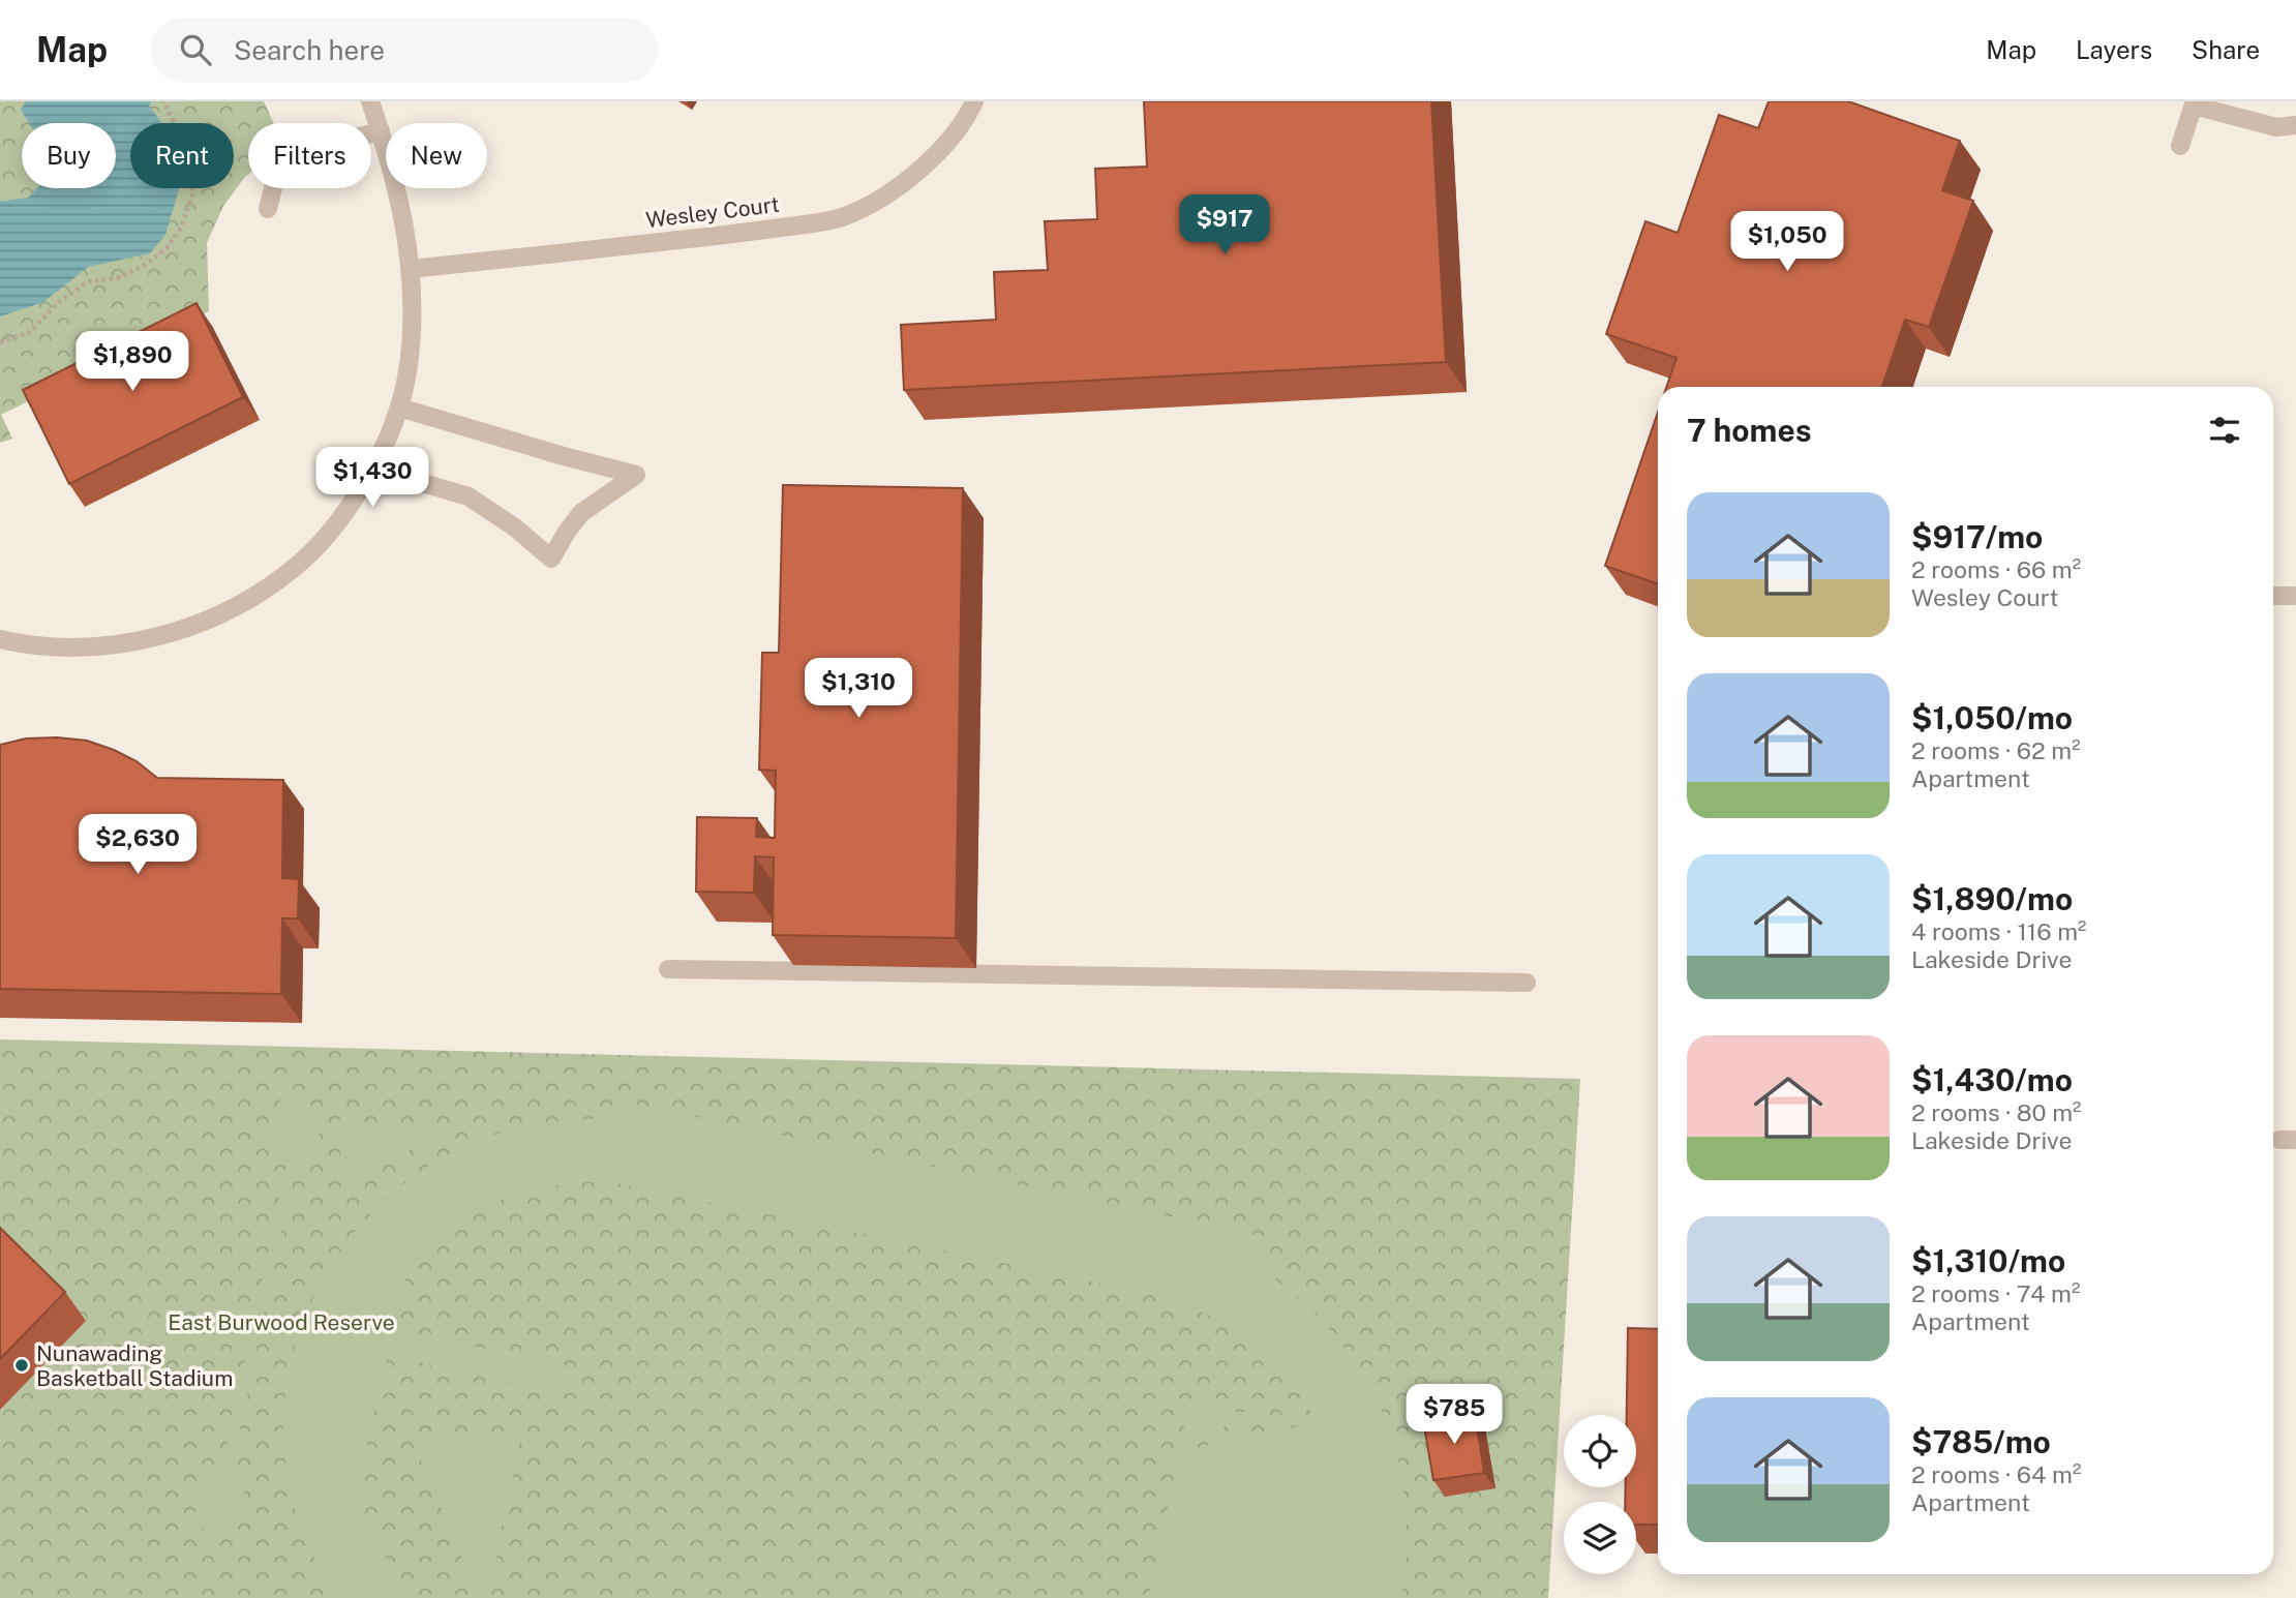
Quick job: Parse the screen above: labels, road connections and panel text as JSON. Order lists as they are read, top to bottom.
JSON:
{
  "streets": {
    "street": ["Wesley Court"]
  },
  "parks": ["East Burwood Reserve"],
  "places": ["Nunawading Basketball Stadium"],
  "page": {
    "header": "Map",
    "search": "Search here",
    "nav": ["Map", "Layers", "Share"],
    "chip": [
      "Buy",
      "Rent",
      "Filters",
      "New"
    ],
    "price": [
      "$917",
      "$1,050",
      "$1,890",
      "$1,430",
      "$1,310",
      "$2,630",
      "$785"
    ],
    "heading": "7 homes",
    "list": [
      {
        "name": "$917/mo",
        "note": "2 rooms · 66 m² · Wesley Court"
      },
      {
        "name": "$1,050/mo",
        "note": "2 rooms · 62 m² · Apartment"
      },
      {
        "name": "$1,890/mo",
        "note": "4 rooms · 116 m² · Lakeside Drive"
      },
      {
        "name": "$1,430/mo",
        "note": "2 rooms · 80 m² · Lakeside Drive"
      },
      {
        "name": "$1,310/mo",
        "note": "2 rooms · 74 m² · Apartment"
      },
      {
        "name": "$785/mo",
        "note": "2 rooms · 64 m² · Apartment"
      }
    ]
  }
}
